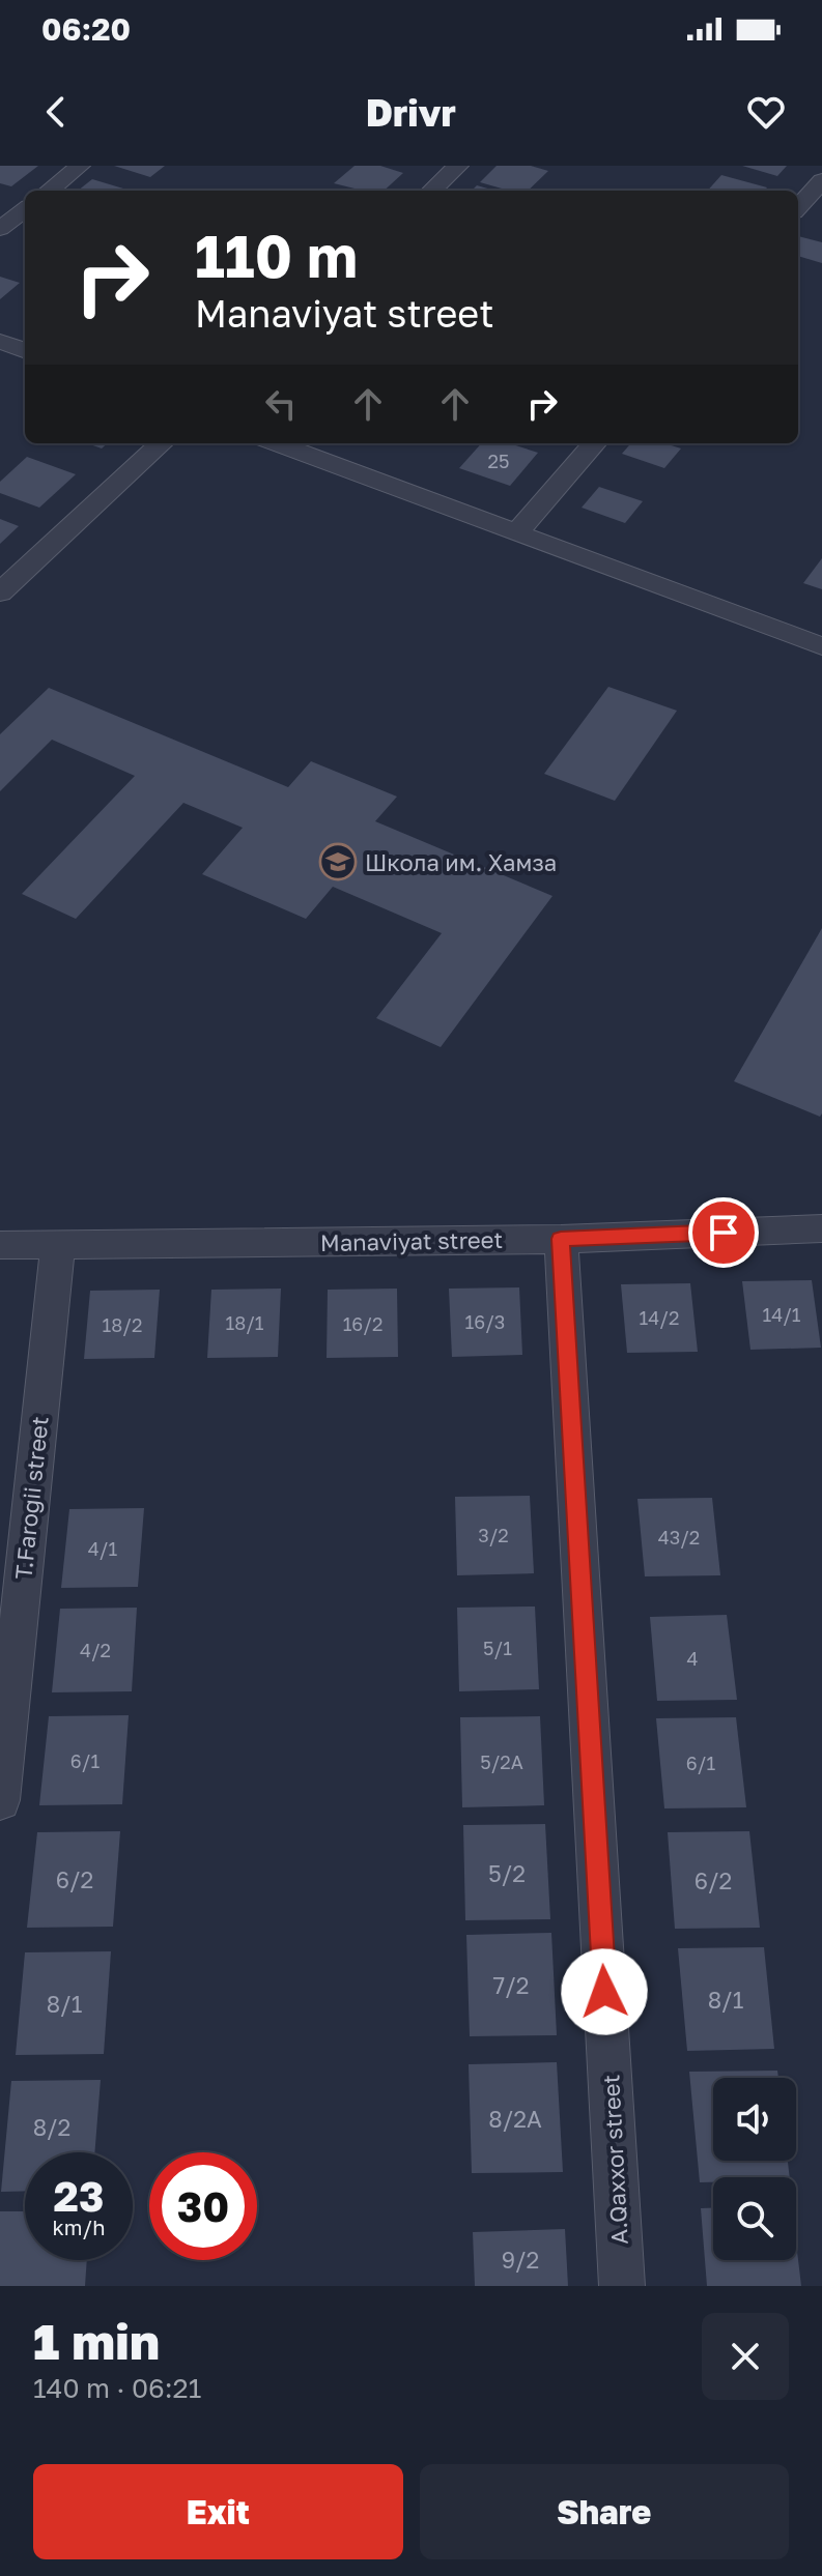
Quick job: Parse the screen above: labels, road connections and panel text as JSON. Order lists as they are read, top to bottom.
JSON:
{
  "streets": {
    "street": ["Manaviyat street", "T.Farogii street", "A.Qaxxor street"]
  },
  "crossings": [
    ["Manaviyat street", "T.Farogii street"],
    ["Manaviyat street", "A.Qaxxor street"]
  ],
  "places": {
    "school or university": ["Школа им. Хамза"]
  },
  "house_numbers": [
    "25",
    "14/1",
    "14/2",
    "16/3",
    "18/1",
    "16/2",
    "18/2",
    "3/2",
    "43/2",
    "4/1",
    "5/1",
    "4/2",
    "4",
    "6/1",
    "5/2A",
    "6/1",
    "5/2",
    "6/2",
    "6/2",
    "7/2",
    "8/1",
    "8/1",
    "8/2A",
    "8/2",
    "9/2"
  ],
  "page": {
    "status": "06:20",
    "header": "Drivr",
    "turn": ["110 m", "Manaviyat street"],
    "speed": "23 km/h",
    "limit": "30",
    "heading": ["1 min", "140 m · 06:21"],
    "buttons": ["Exit", "Share"]
  }
}
